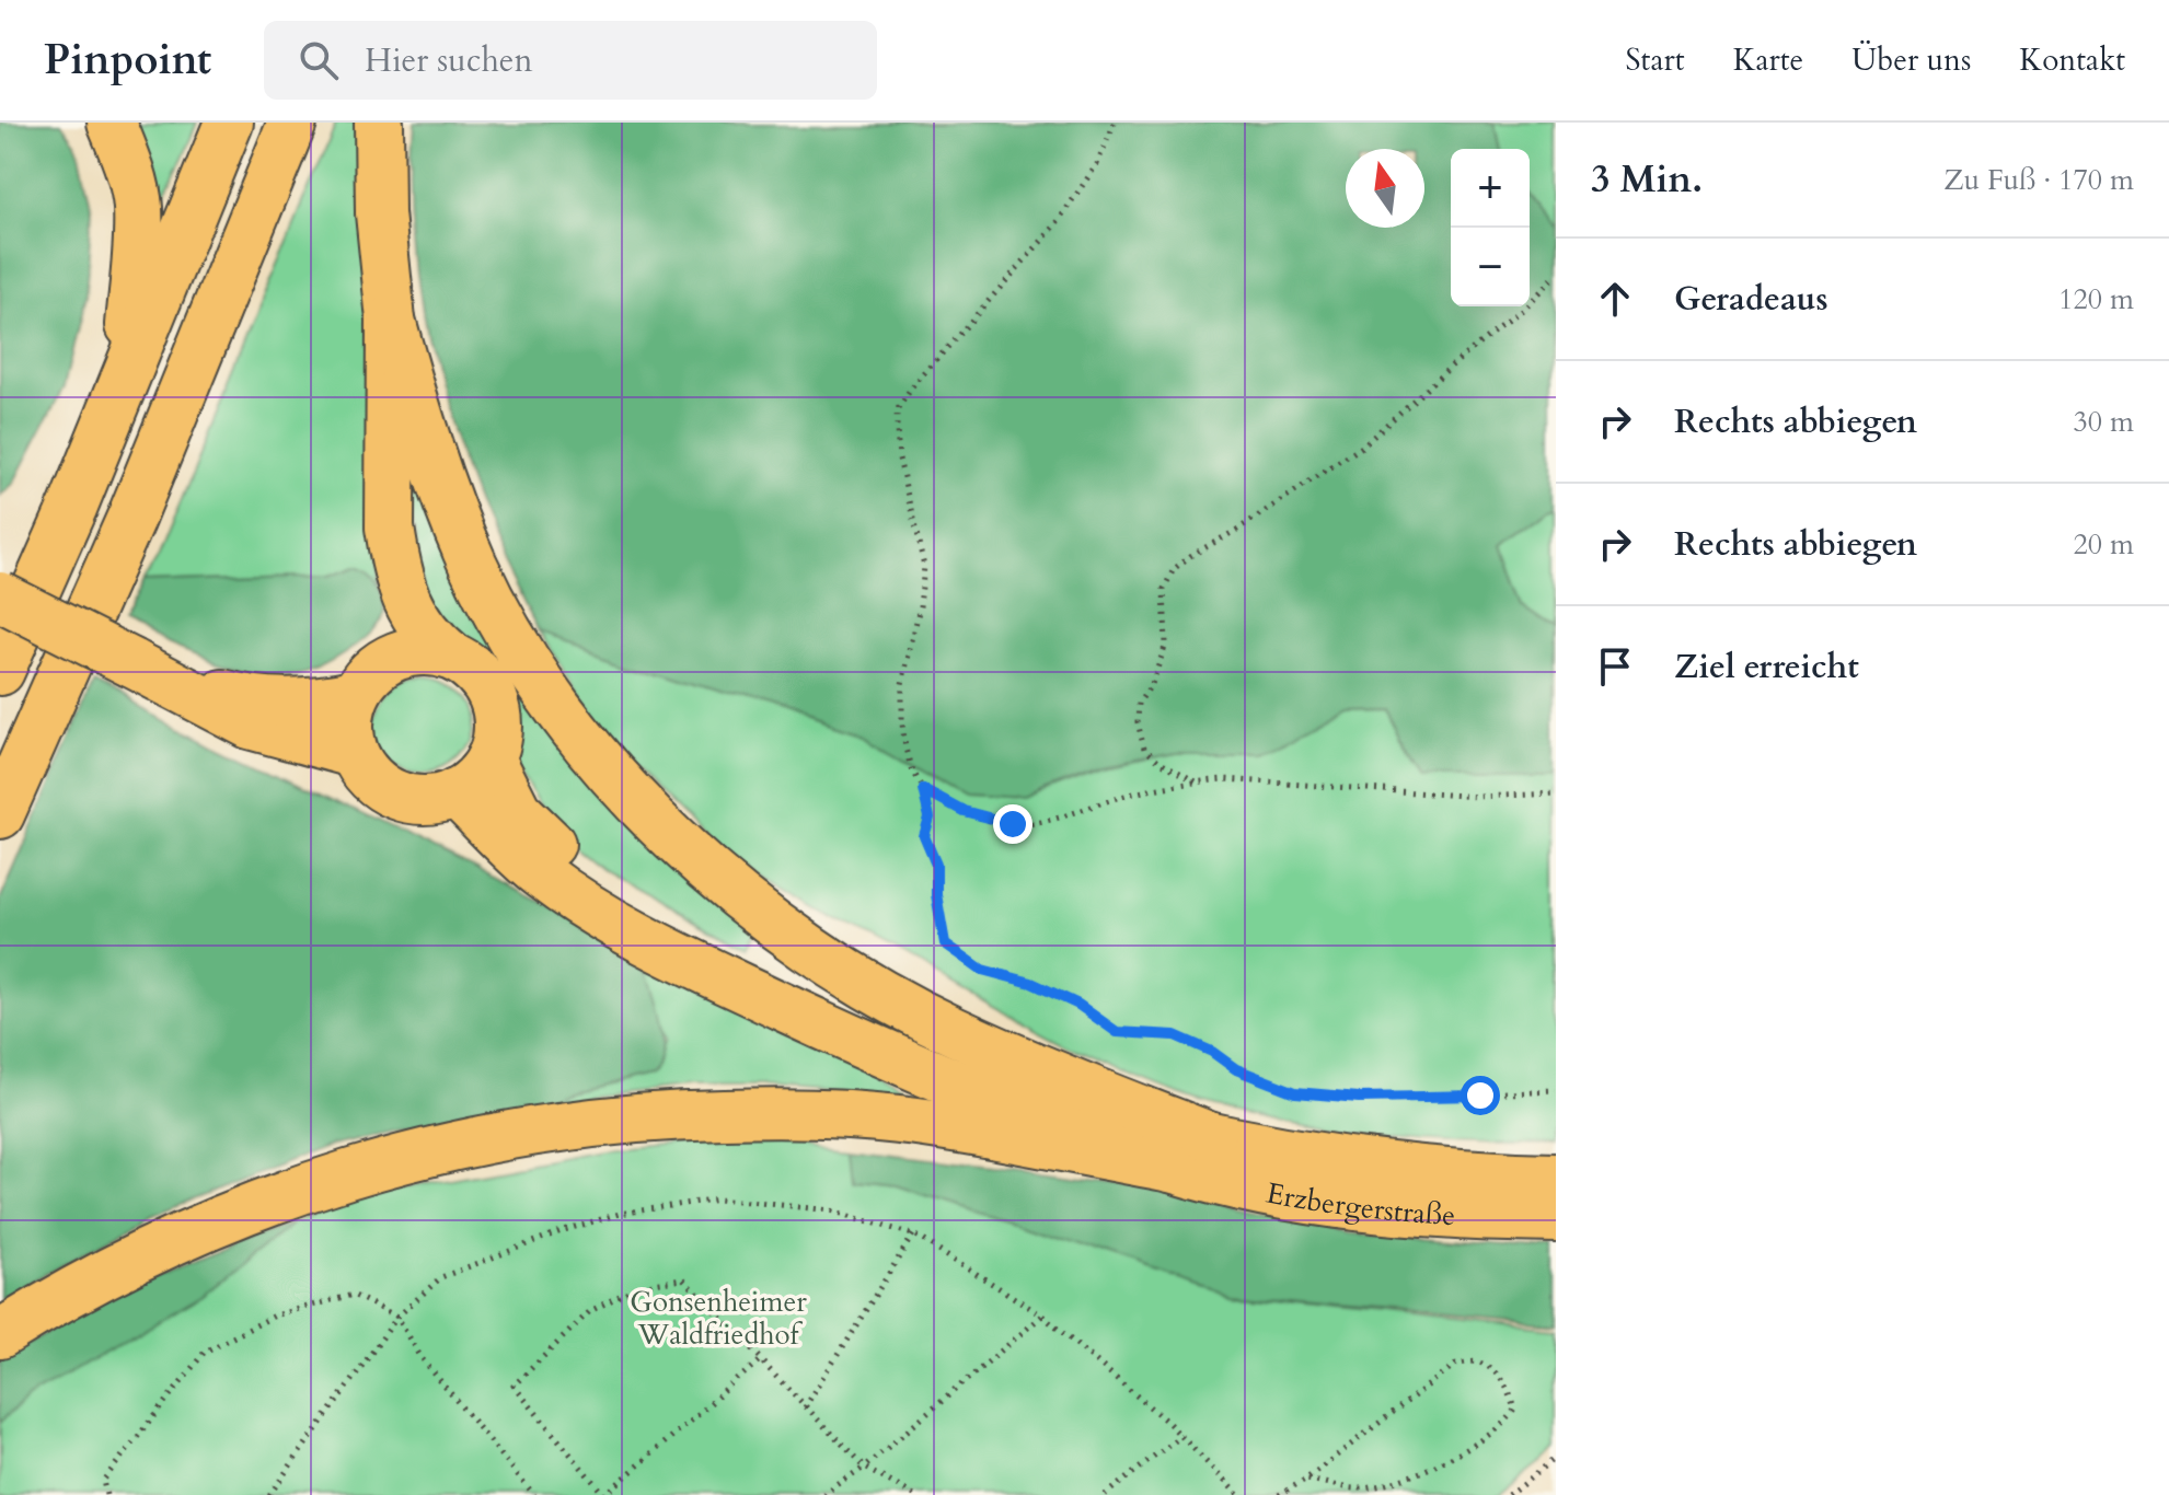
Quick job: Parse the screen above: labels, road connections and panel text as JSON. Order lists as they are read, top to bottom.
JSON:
{
  "streets": {
    "main road": ["Erzbergerstraße"]
  },
  "parks": ["Gonsenheimer Waldfriedhof"],
  "north": "top",
  "page": {
    "header": "Pinpoint",
    "search": "Hier suchen",
    "nav": [
      "Start",
      "Karte",
      "Über uns",
      "Kontakt"
    ],
    "heading": ["3 Min.", "Zu Fuß · 170 m"],
    "map_buttons": ["+", "−"],
    "list": [
      ["Geradeaus", "120 m"],
      ["Rechts abbiegen", "30 m"],
      ["Rechts abbiegen", "20 m"],
      "Ziel erreicht"
    ]
  }
}
